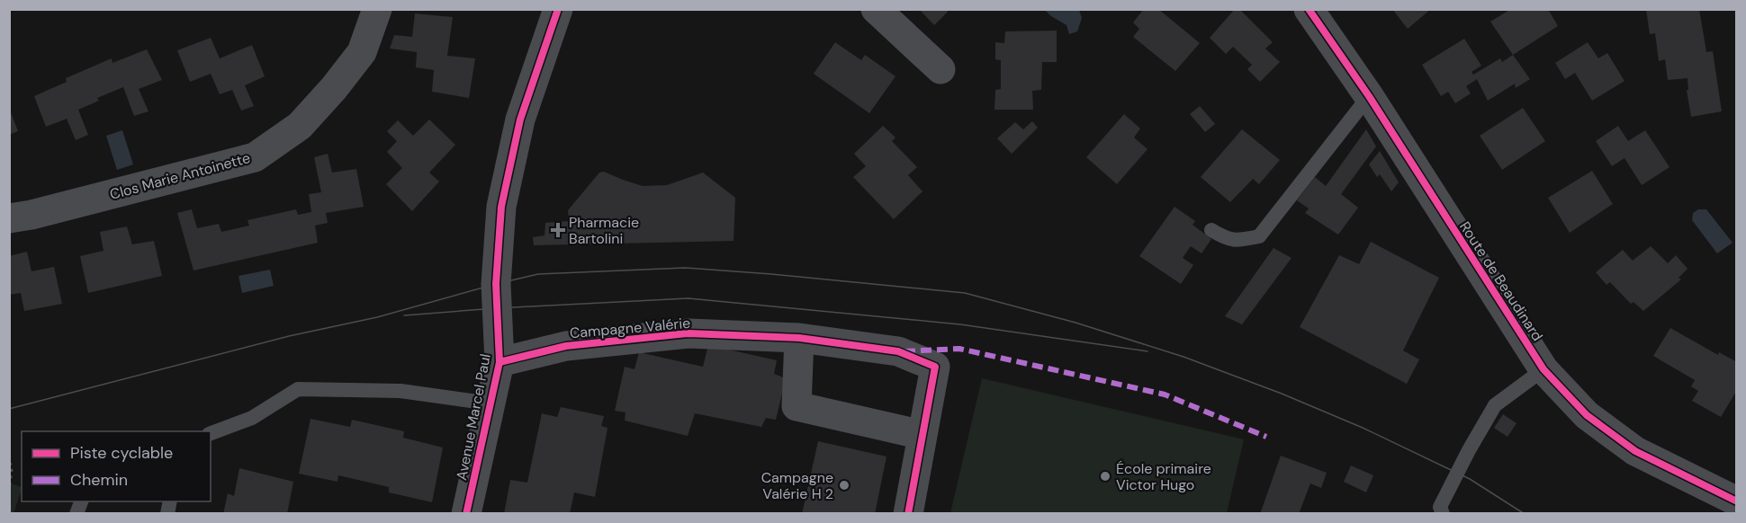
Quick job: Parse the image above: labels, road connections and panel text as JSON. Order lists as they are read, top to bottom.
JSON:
{
  "streets": {
    "street": [
      "Clos Marie Antoinette",
      "Route de Beaudinard",
      "Campagne Valérie",
      "Avenue Marcel Paul"
    ]
  },
  "crossings": [
    ["Campagne Valérie", "Avenue Marcel Paul"]
  ],
  "places": {
    "health": ["Pharmacie Bartolini"],
    "other": ["École primaire Victor Hugo", "Campagne Valérie H 2"]
  },
  "legend": ["Piste cyclable", "Chemin"]
}
